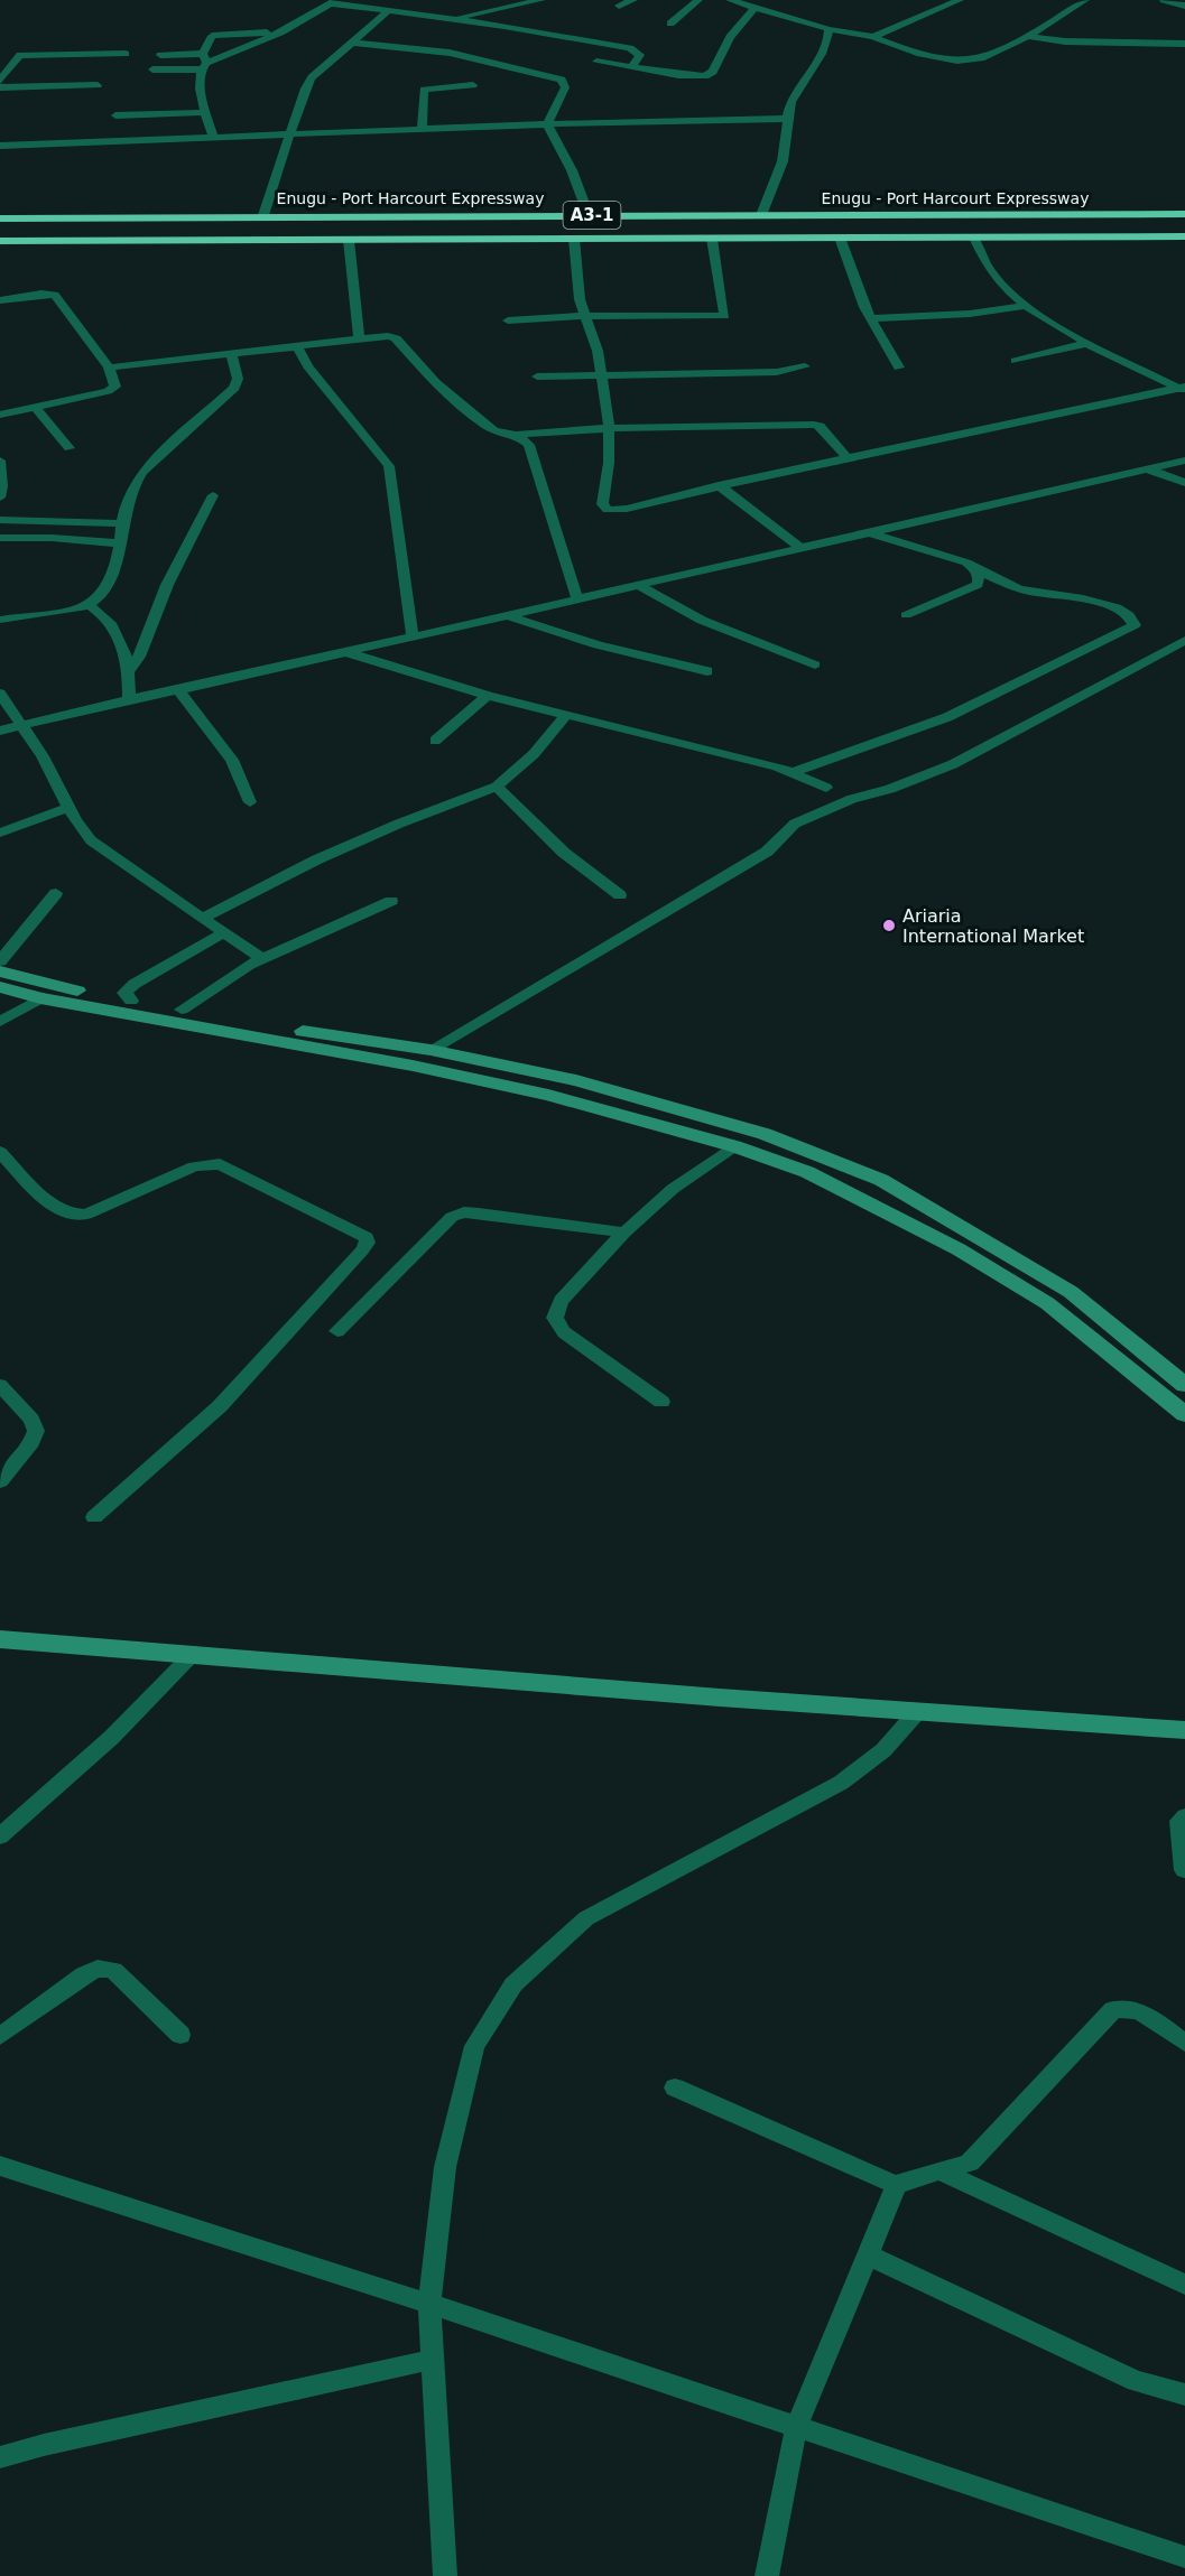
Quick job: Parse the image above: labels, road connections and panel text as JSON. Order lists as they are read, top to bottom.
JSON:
{
  "streets": {
    "highway": ["Enugu - Port Harcourt Expressway", "A3-1"]
  },
  "places": ["Ariaria International Market"]
}
